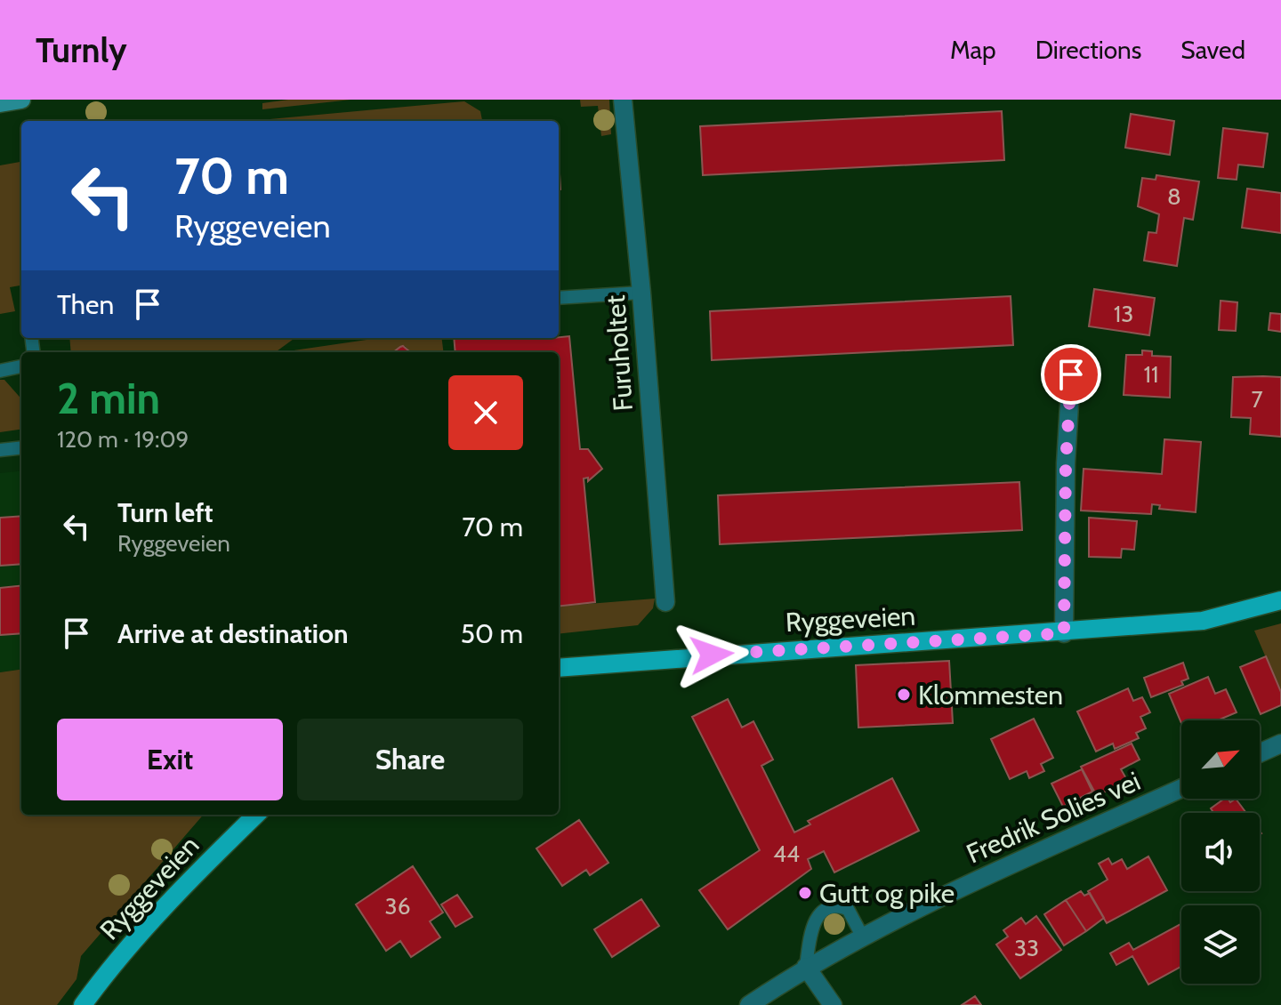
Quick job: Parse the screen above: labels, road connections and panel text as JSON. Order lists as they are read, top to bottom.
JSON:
{
  "streets": {
    "main road": ["Ryggeveien"],
    "street": ["Furuholtet", "Fredrik Solies vei"]
  },
  "places": ["Klommesten", "Gutt og pike"],
  "house_numbers": [
    "8",
    "13",
    "11",
    "7",
    "44",
    "36",
    "33"
  ],
  "north": "top right",
  "page": {
    "header": "Turnly",
    "nav": ["Map", "Directions", "Saved"],
    "turn": ["70 m", "Ryggeveien"],
    "then": "Then",
    "heading": ["2 min", "120 m · 19:09"],
    "list": [
      {
        "name": "Turn left",
        "note": "Ryggeveien",
        "value": "70 m"
      },
      {
        "name": "Arrive at destination",
        "value": "50 m"
      }
    ],
    "buttons": ["Exit", "Share"]
  }
}
